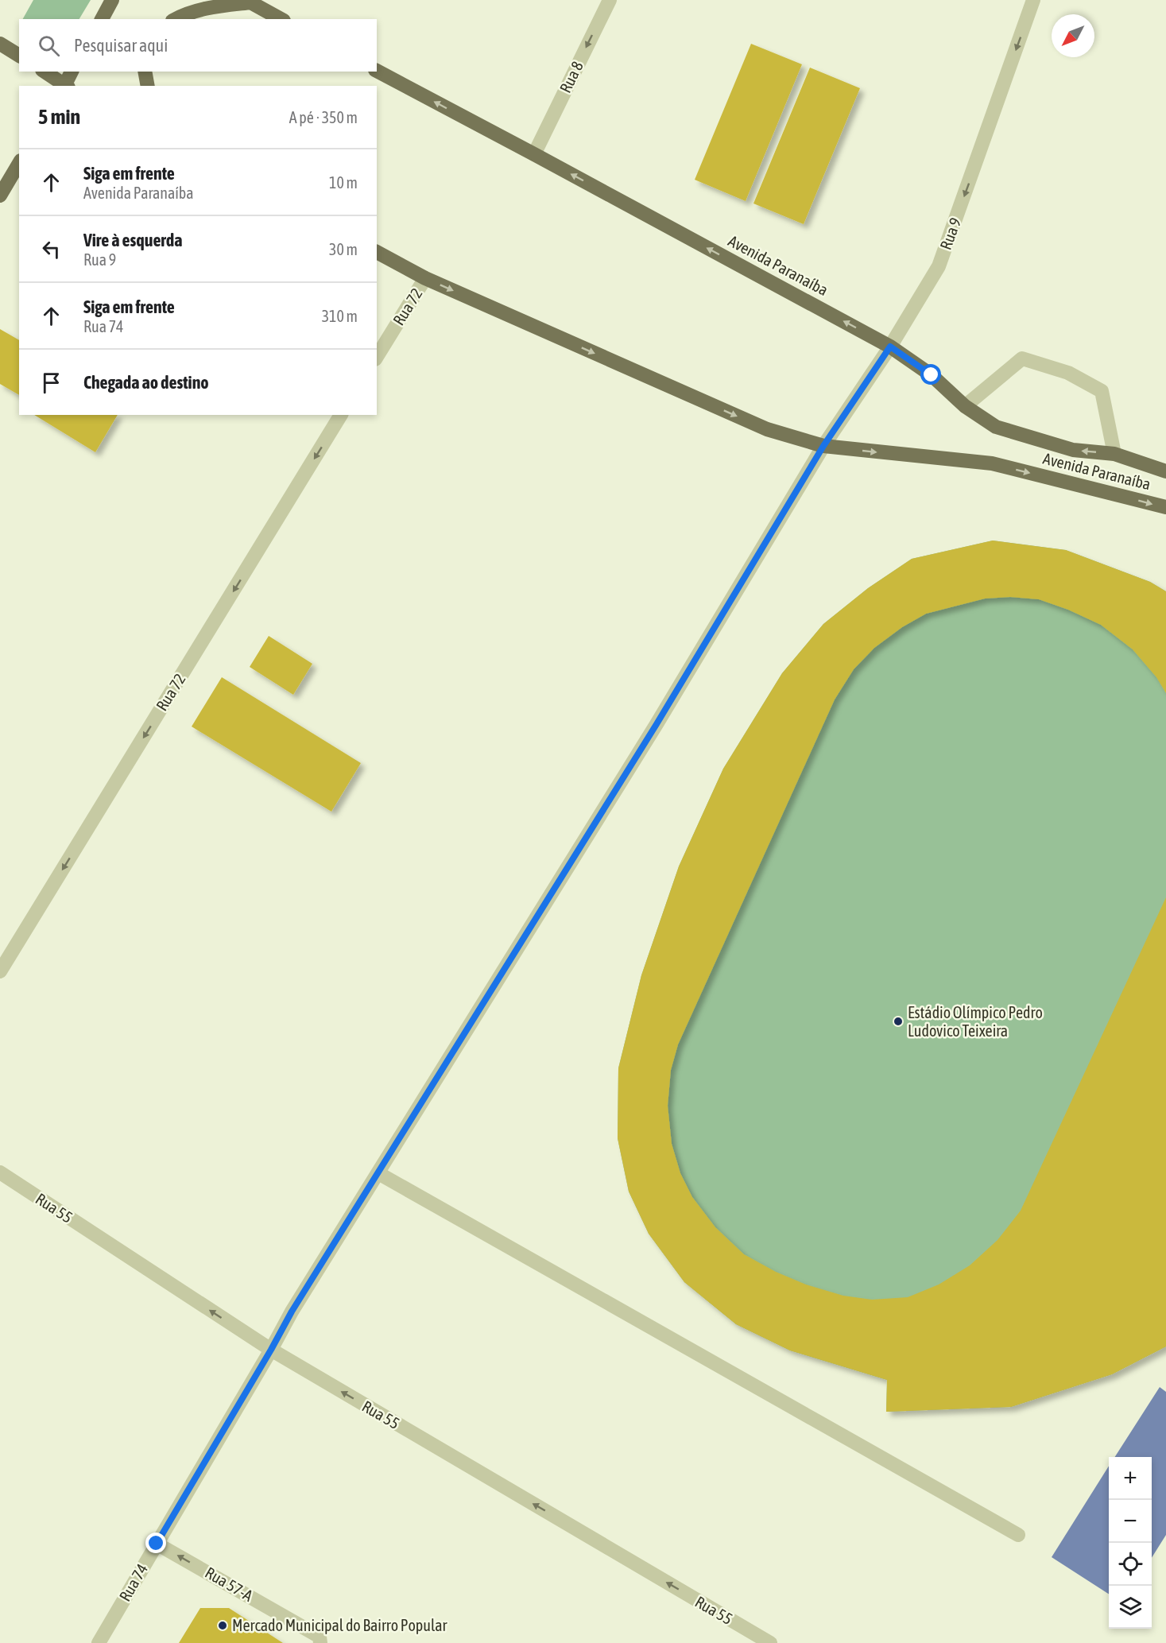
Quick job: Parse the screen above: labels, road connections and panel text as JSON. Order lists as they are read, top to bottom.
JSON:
{
  "streets": {
    "main road": ["Avenida Paranaíba"],
    "street": [
      "Rua 8",
      "Rua 9",
      "Rua 72",
      "Rua 55",
      "Rua 74",
      "Rua 57-A"
    ]
  },
  "crossings": [
    ["Rua 8", "Avenida Paranaíba"],
    ["Rua 9", "Avenida Paranaíba"],
    ["Rua 9", "Rua 74"],
    ["Avenida Paranaíba", "Rua 72"],
    ["Avenida Paranaíba", "Rua 74"],
    ["Rua 55", "Rua 74"],
    ["Rua 74", "Rua 57-A"]
  ],
  "one_way": [
    "Rua 8",
    "Rua 9",
    "Rua 72",
    "Rua 55",
    "Rua 57-A"
  ],
  "places": ["Estádio Olímpico Pedro Ludovico Teixeira", "Mercado Municipal do Bairro Popular"],
  "north": "bottom left",
  "page": {
    "search": "Pesquisar aqui",
    "heading": ["5 min", "A pé · 350 m"],
    "list": [
      ["Siga em frente", "Avenida Paranaíba", "10 m"],
      ["Vire à esquerda", "Rua 9", "30 m"],
      ["Siga em frente", "Rua 74", "310 m"],
      "Chegada ao destino"
    ],
    "map_buttons": ["+", "−"]
  }
}
